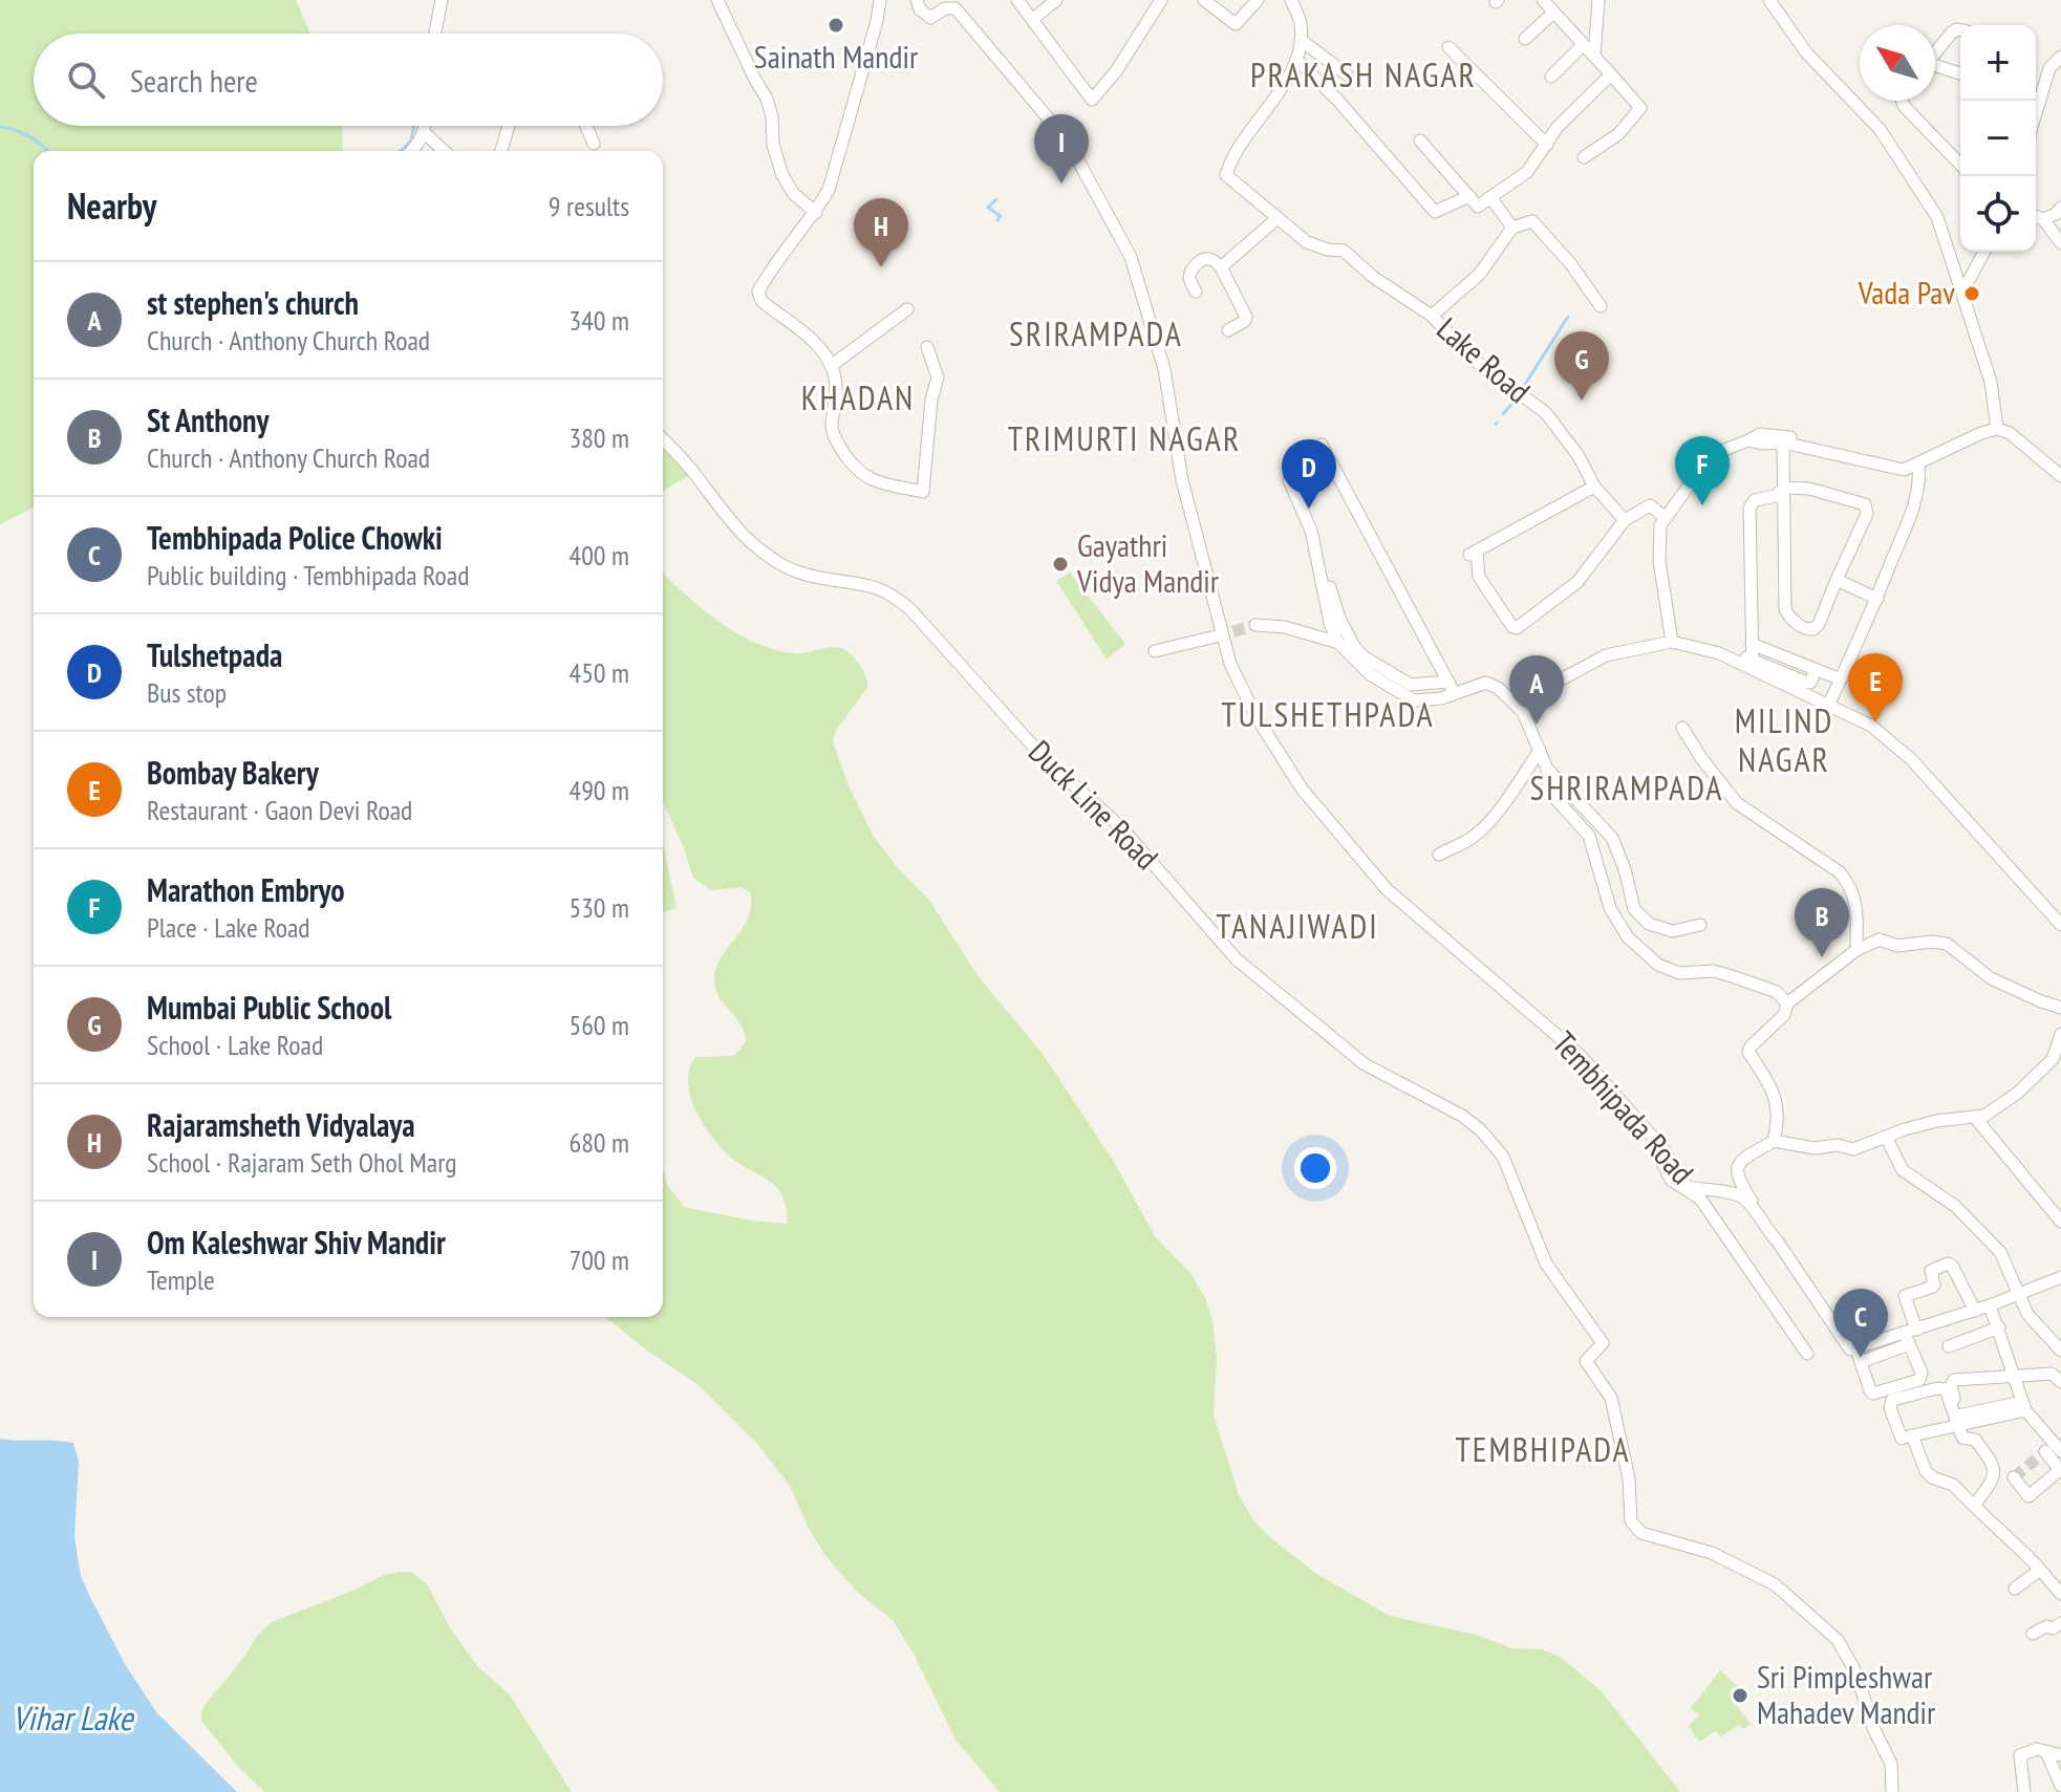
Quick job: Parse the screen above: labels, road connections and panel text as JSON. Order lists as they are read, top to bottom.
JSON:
{
  "streets": {
    "street": ["Lake Road", "Duck Line Road", "Tembhipada Road"]
  },
  "districts": [
    "PRAKASH NAGAR",
    "SRIRAMPADA",
    "KHADAN",
    "TRIMURTI NAGAR",
    "TULSHETHPADA",
    "MILIND NAGAR",
    "SHRIRAMPADA",
    "TANAJIWADI",
    "TEMBHIPADA"
  ],
  "water": ["Vihar Lake"],
  "places": [
    "Sainath Mandir",
    "Vada Pav",
    "Gayathri Vidya Mandir",
    "Sri Pimpleshwar Mahadev Mandir"
  ],
  "north": "top left",
  "page": {
    "map_buttons": ["+", "−"],
    "search": "Search here",
    "pins": [
      "I",
      "H",
      "G",
      "F",
      "D",
      "E",
      "A",
      "B",
      "C"
    ],
    "heading": ["Nearby", "9 results"],
    "list": [
      {
        "mark": "A",
        "name": "st stephen's church",
        "note": "Church · Anthony Church Road",
        "value": "340 m"
      },
      {
        "mark": "B",
        "name": "St Anthony",
        "note": "Church · Anthony Church Road",
        "value": "380 m"
      },
      {
        "mark": "C",
        "name": "Tembhipada Police Chowki",
        "note": "Public building · Tembhipada Road",
        "value": "400 m"
      },
      {
        "mark": "D",
        "name": "Tulshetpada",
        "note": "Bus stop",
        "value": "450 m"
      },
      {
        "mark": "E",
        "name": "Bombay Bakery",
        "note": "Restaurant · Gaon Devi Road",
        "value": "490 m"
      },
      {
        "mark": "F",
        "name": "Marathon Embryo",
        "note": "Place · Lake Road",
        "value": "530 m"
      },
      {
        "mark": "G",
        "name": "Mumbai Public School",
        "note": "School · Lake Road",
        "value": "560 m"
      },
      {
        "mark": "H",
        "name": "Rajaramsheth Vidyalaya",
        "note": "School · Rajaram Seth Ohol Marg",
        "value": "680 m"
      },
      {
        "mark": "I",
        "name": "Om Kaleshwar Shiv Mandir",
        "note": "Temple",
        "value": "700 m"
      }
    ]
  }
}
